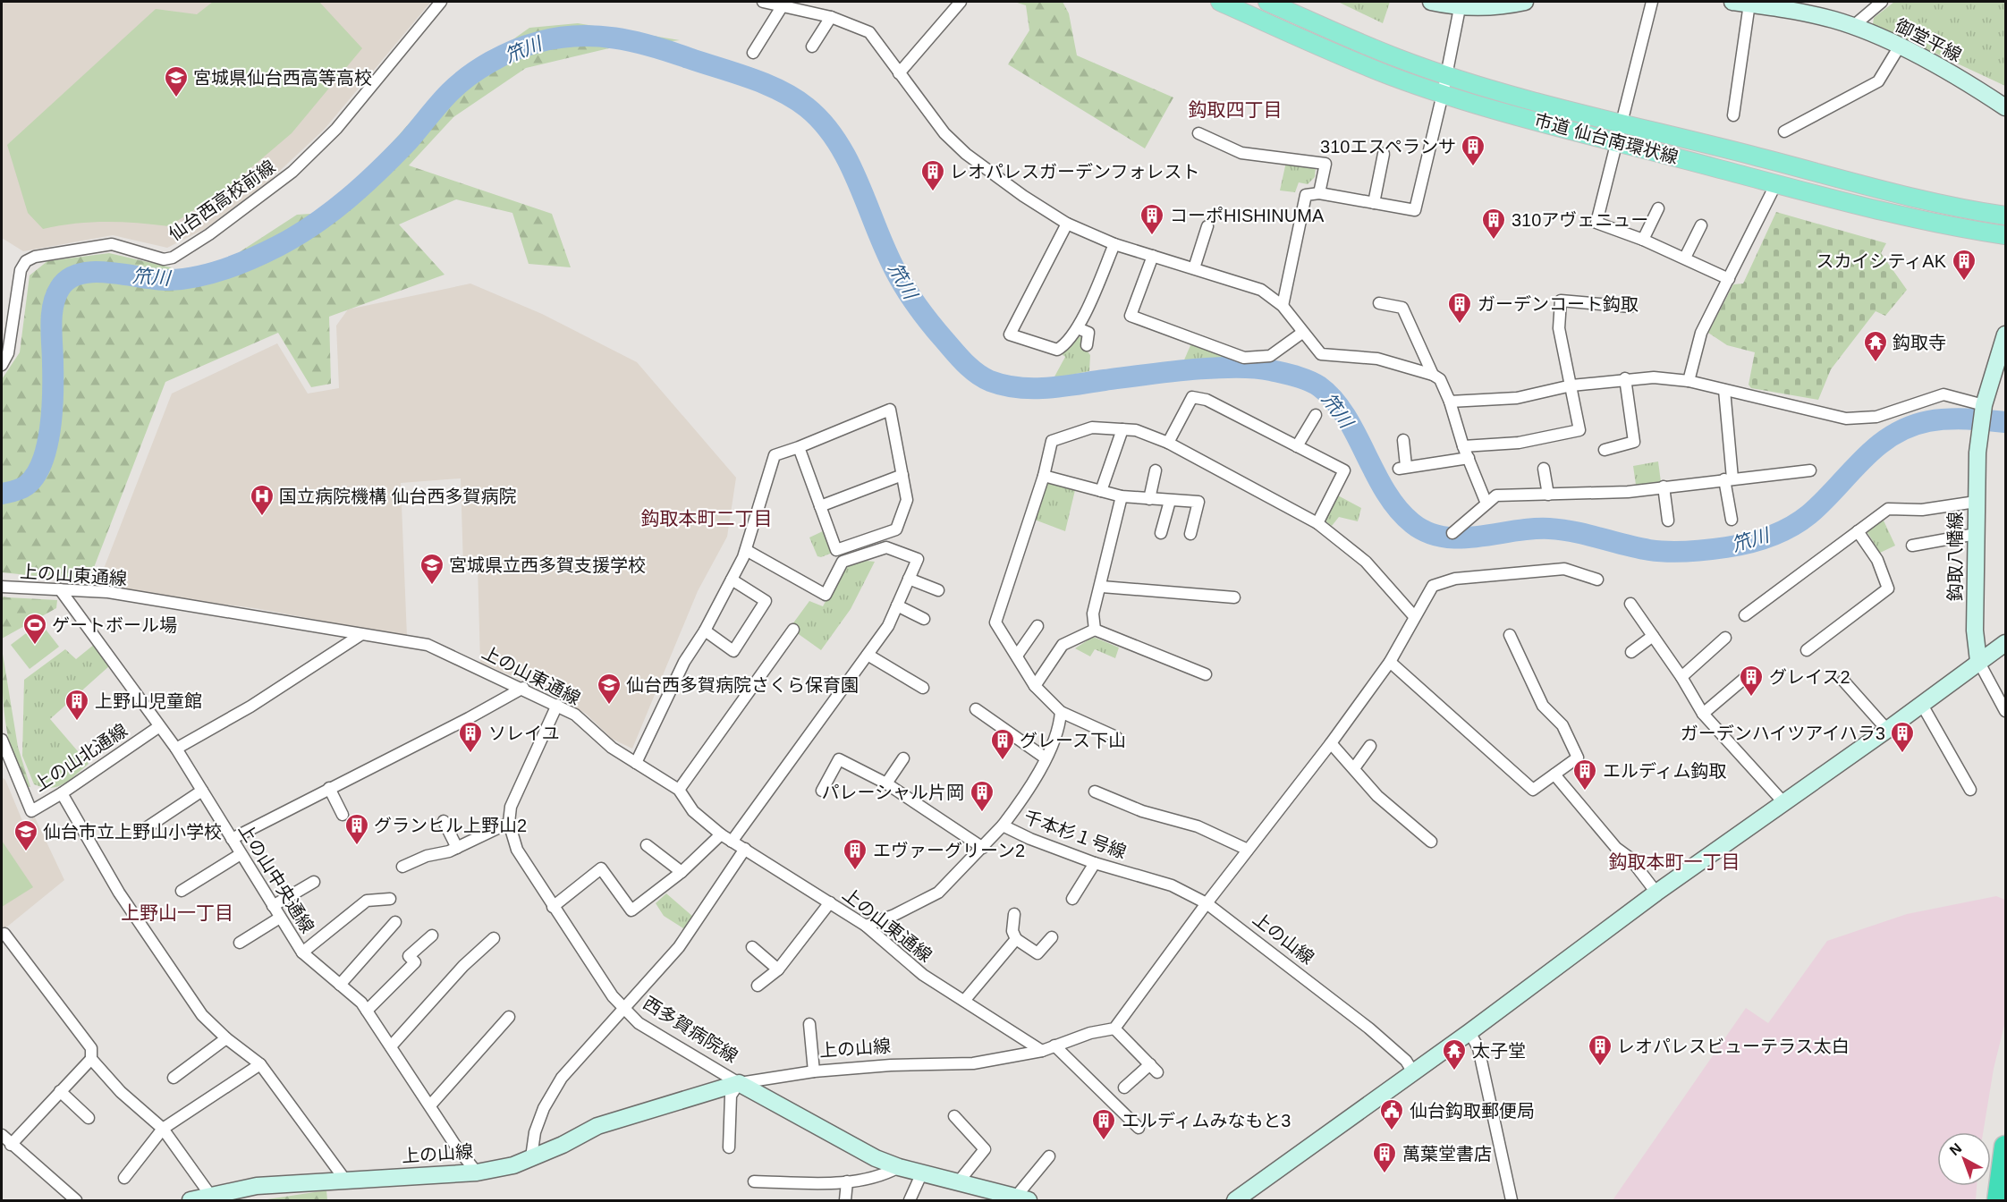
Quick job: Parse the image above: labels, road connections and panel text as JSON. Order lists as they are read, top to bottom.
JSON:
{
  "streets": {
    "main road": ["市道 仙台南環状線"],
    "street": [
      "御堂平線",
      "仙台西高校前線",
      "鈎取八幡線",
      "上の山東通線",
      "上の山北通線",
      "千本杉１号線",
      "上の山中央通線",
      "上の山線",
      "西多賀病院線"
    ]
  },
  "crossings": [
    ["上の山東通線", "千本杉１号線"],
    ["上の山東通線", "上の山中央通線"],
    ["上の山東通線", "上の山線"],
    ["上の山北通線", "上の山中央通線"],
    ["千本杉１号線", "上の山線"],
    ["上の山中央通線", "上の山線"],
    ["上の山線", "西多賀病院線"]
  ],
  "districts": [
    "鈎取四丁目",
    "鈎取本町二丁目",
    "鈎取本町一丁目",
    "上野山一丁目"
  ],
  "water": ["笊川"],
  "places": {
    "school or university": [
      "宮城県仙台西高等高校",
      "宮城県立西多賀支援学校",
      "仙台西多賀病院さくら保育園",
      "仙台市立上野山小学校"
    ],
    "building": [
      "310エスペランサ",
      "レオパレスガーデンフォレスト",
      "コーポHISHINUMA",
      "310アヴェニュー",
      "スカイシティAK",
      "ガーデンコート鈎取",
      "グレイス2",
      "上野山児童館",
      "ソレイユ",
      "ガーデンハイツアイハラ3",
      "グレース下山",
      "エルディム鈎取",
      "パレーシャル片岡",
      "グランヒル上野山2",
      "エヴァーグリーン2",
      "レオパレスビューテラス太白",
      "エルディムみなもと3",
      "萬葉堂書店"
    ],
    "temple": ["鈎取寺", "太子堂"],
    "hospital": ["国立病院機構 仙台西多賀病院"],
    "sports": ["ゲートボール場"],
    "public building": ["仙台鈎取郵便局"]
  },
  "north": "top left"
}
